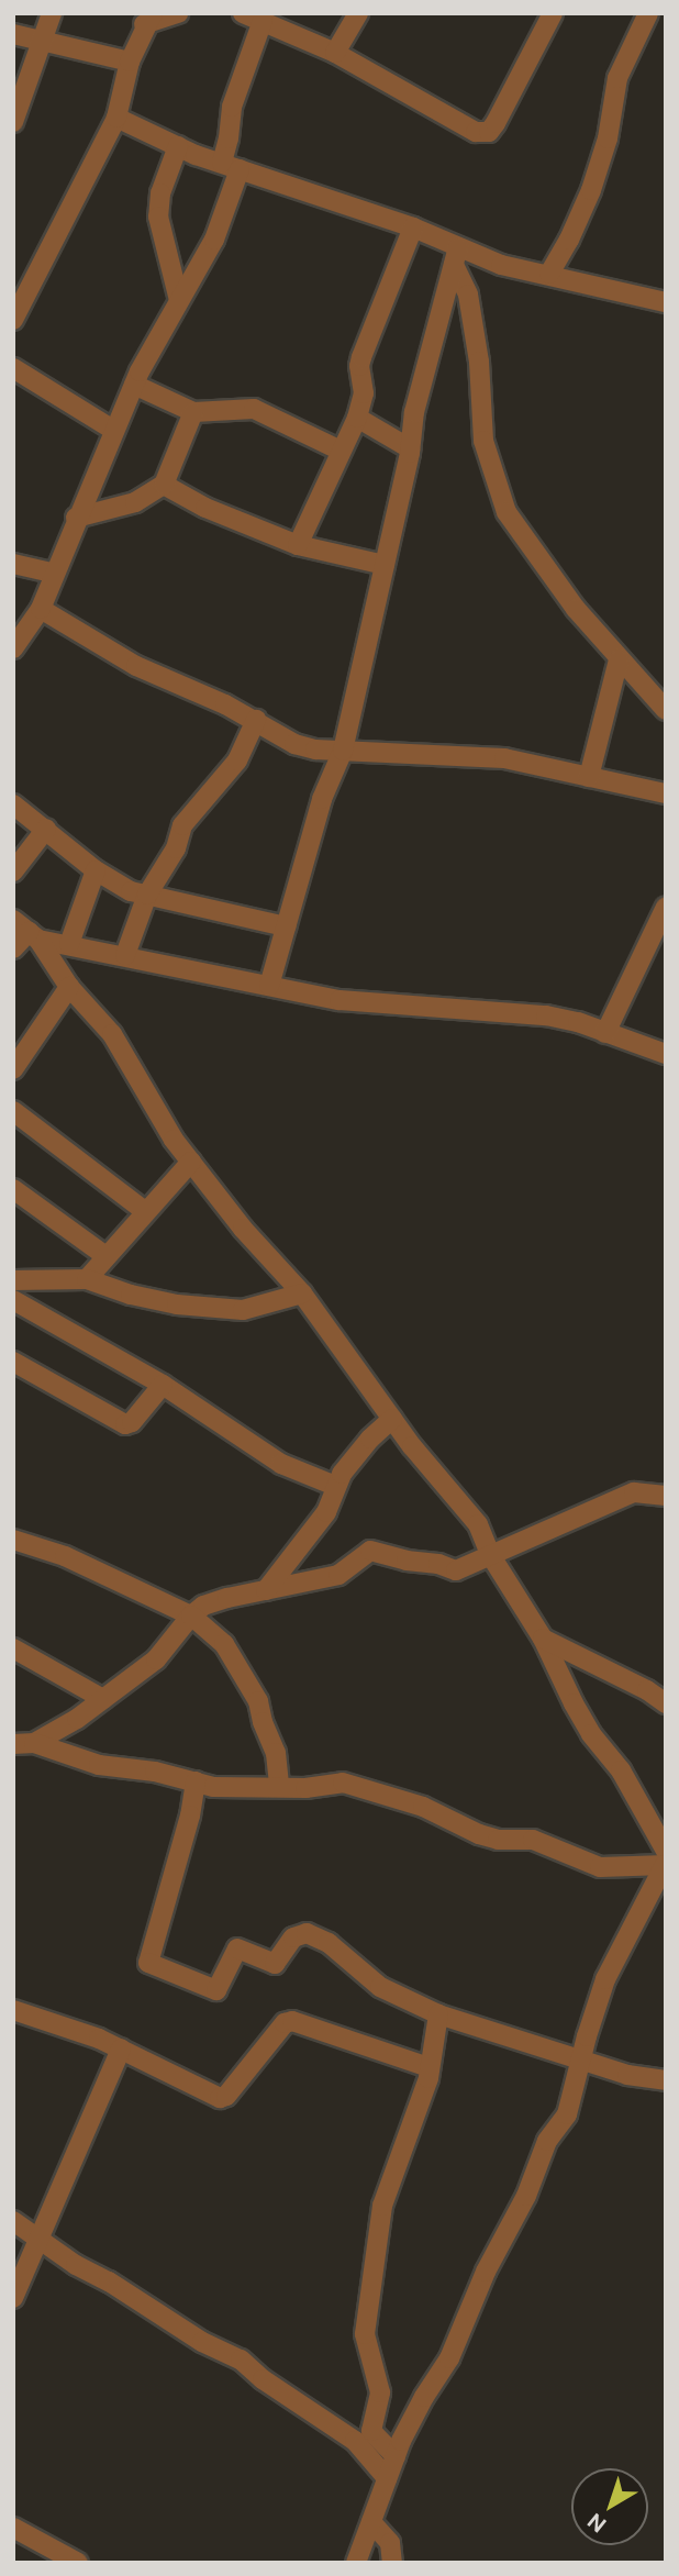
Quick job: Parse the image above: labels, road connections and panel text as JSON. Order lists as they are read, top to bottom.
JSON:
{
  "north": "bottom left"
}
